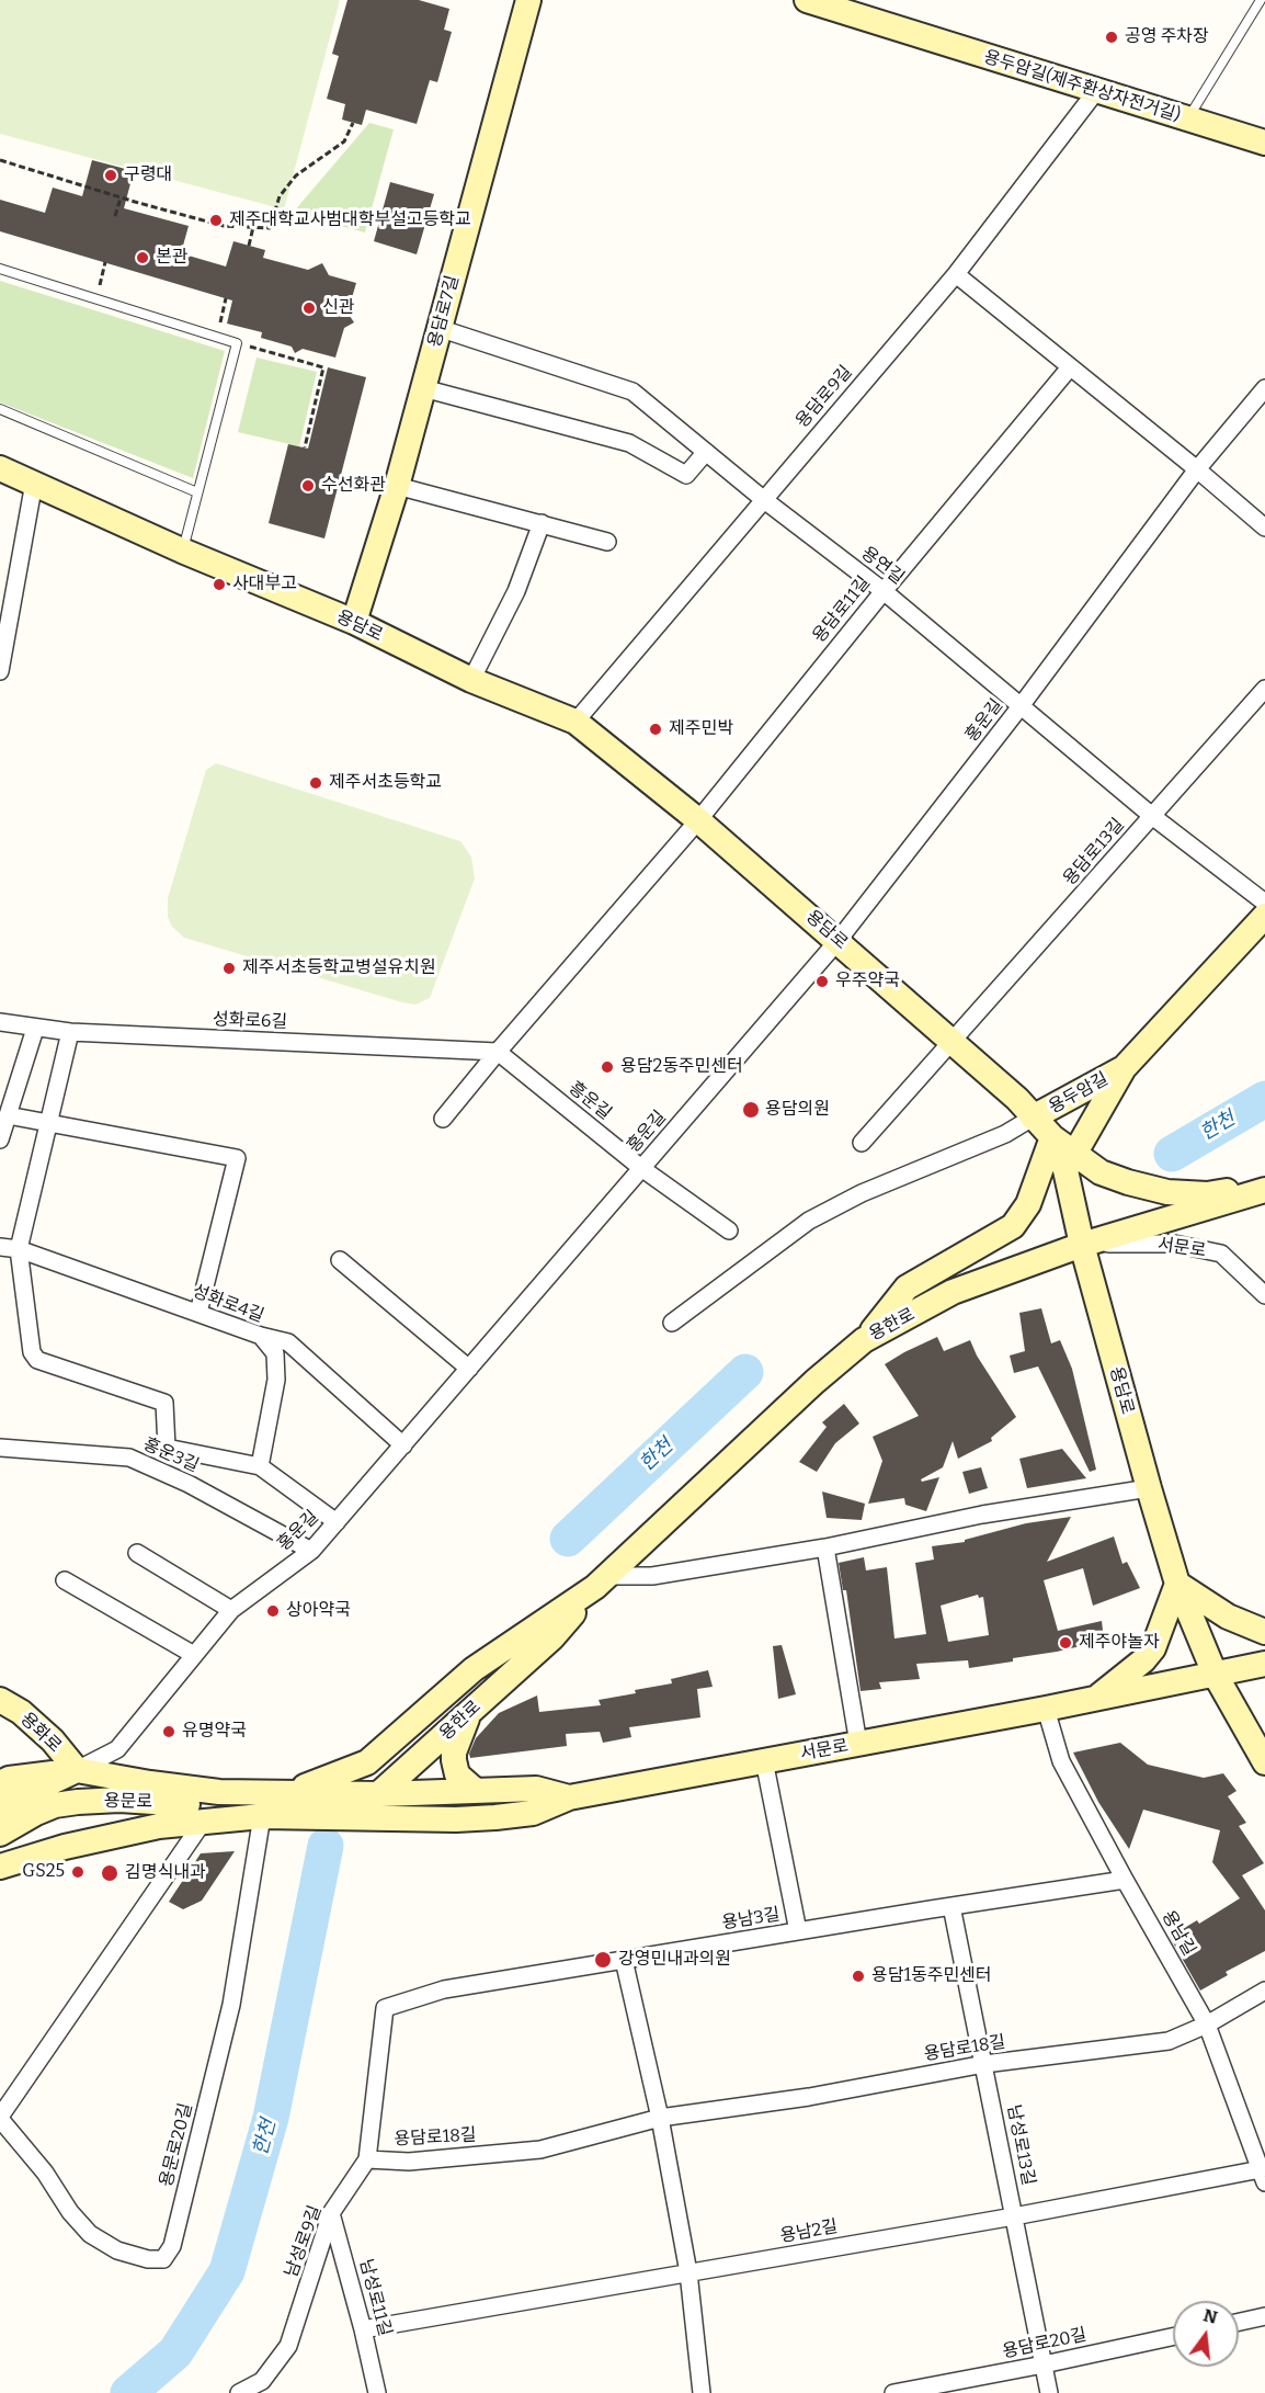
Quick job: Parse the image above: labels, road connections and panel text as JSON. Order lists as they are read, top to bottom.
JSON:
{
  "streets": {
    "main road": [
      "용두암길(제주환상자전거길)",
      "용담로7길",
      "용담로",
      "용두암길",
      "서문로",
      "용한로",
      "용화로",
      "용문로"
    ],
    "street": [
      "용담로9길",
      "용연길",
      "용담로11길",
      "홍운길",
      "용담로13길",
      "성화로6길",
      "흥운길",
      "성화로4길",
      "홍운3길",
      "용남3길",
      "용남길",
      "용담로18길",
      "용문로20길",
      "남성로13길",
      "용남2길",
      "남성로9길",
      "남성로11길",
      "용담로20길"
    ]
  },
  "crossings": [
    ["용두암길(제주환상자전거길)", "용담로9길"],
    ["용담로7길", "용연길"],
    ["용담로7길", "용담로"],
    ["용담로9길", "용연길"],
    ["용담로9길", "용담로"],
    ["용연길", "용담로11길"],
    ["용연길", "홍운길"],
    ["용연길", "용담로13길"],
    ["용담로11길", "용담로"],
    ["용담로", "홍운길"],
    ["용담로", "용담로13길"],
    ["용담로", "용두암길"],
    ["용담로", "서문로"],
    ["용담로", "용한로"],
    ["홍운길", "흥운길"],
    ["홍운길", "홍운3길"],
    ["홍운길", "용화로"],
    ["홍운길", "용문로"],
    ["성화로6길", "흥운길"],
    ["서문로", "용한로"],
    ["서문로", "용문로"],
    ["서문로", "용남길"],
    ["용한로", "용문로"],
    ["용화로", "용문로"],
    ["용문로", "용문로20길"],
    ["용남3길", "용남길"],
    ["용남3길", "남성로13길"],
    ["용남3길", "남성로9길"],
    ["용남길", "용담로18길"],
    ["용남길", "용남2길"],
    ["용담로18길", "남성로13길"],
    ["용담로18길", "남성로9길"],
    ["남성로13길", "용남2길"],
    ["남성로13길", "용담로20길"],
    ["용남2길", "남성로11길"],
    ["남성로9길", "남성로11길"]
  ],
  "water": ["한천"],
  "places": [
    "공영 주차장",
    "구령대",
    "제주대학교사범대학부설고등학교",
    "본관",
    "신관",
    "수선화관",
    "사대부고",
    "제주민박",
    "제주서초등학교",
    "제주서초등학교병설유치원",
    "우주약국",
    "용담2동주민센터",
    "용담의원",
    "상아약국",
    "제주야놀자",
    "유명약국",
    "GS25",
    "김명식내과",
    "강영민내과의원",
    "용담1동주민센터"
  ],
  "north": "top"
}
